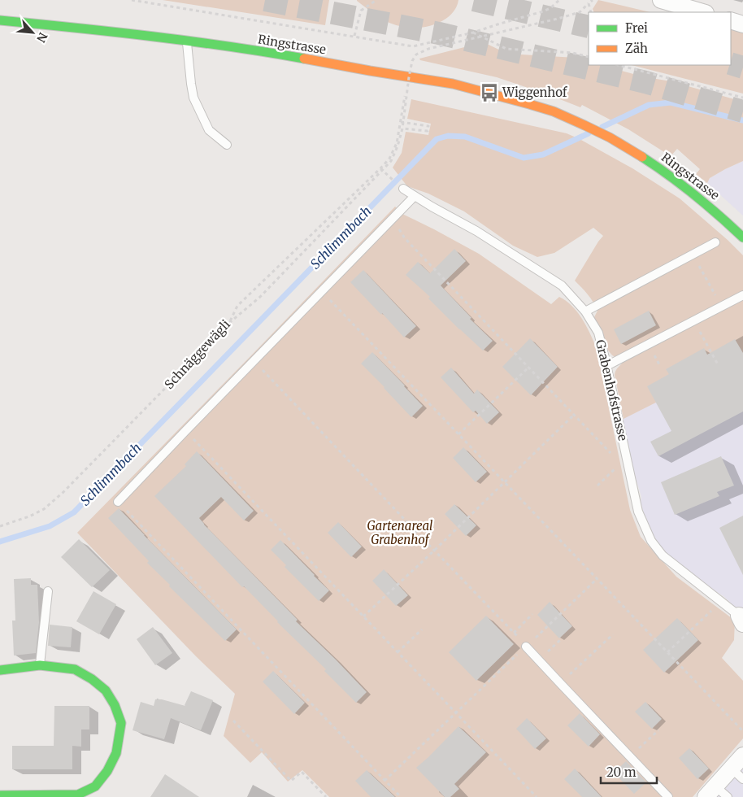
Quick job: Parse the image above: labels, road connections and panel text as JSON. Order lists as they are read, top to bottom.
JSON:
{
  "streets": {
    "main road": ["Ringstrasse"],
    "lane": ["Grabenhofstrasse"],
    "path": ["Schnäggewägli"]
  },
  "water": ["Schlimmbach"],
  "parks": ["Gartenareal Grabenhof"],
  "places": {
    "bus stop": ["Wiggenhof"]
  },
  "legend": ["Frei", "Zäh"],
  "scale_bar": "20 m",
  "north": "bottom right"
}
